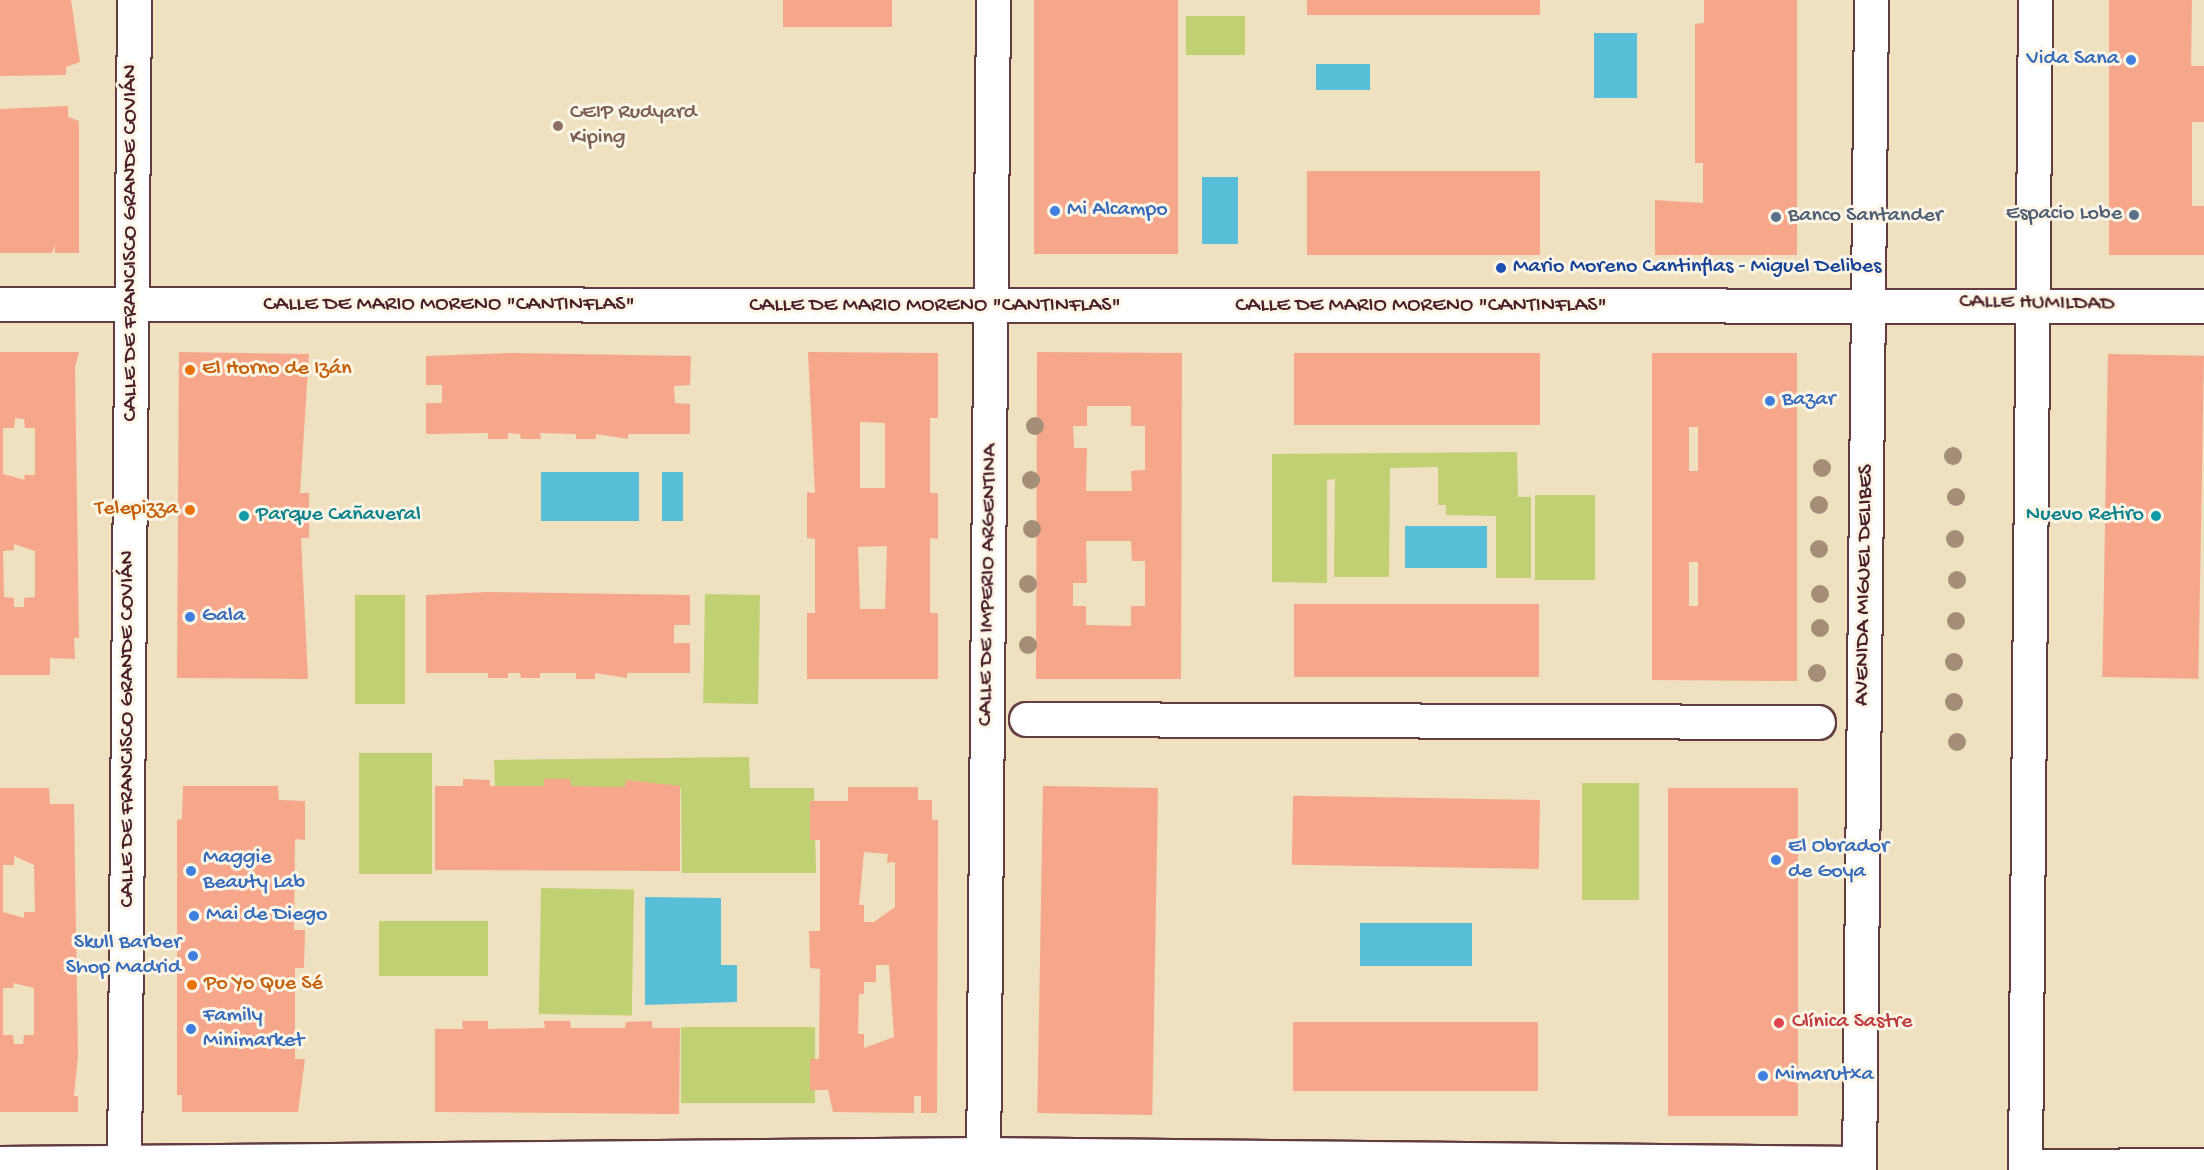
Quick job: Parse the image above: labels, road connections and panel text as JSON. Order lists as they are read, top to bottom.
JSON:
{
  "streets": {
    "street": [
      "CALLE DE FRANCISCO GRANDE COVIÁN",
      "CALLE HUMILDAD",
      "CALLE DE MARIO MORENO \"CANTINFLAS\"",
      "CALLE DE IMPERIO ARGENTINA",
      "AVENIDA MIGUEL DELIBES"
    ]
  },
  "crossings": [
    ["CALLE DE FRANCISCO GRANDE COVIÁN", "CALLE DE MARIO MORENO \"CANTINFLAS\""],
    ["CALLE HUMILDAD", "CALLE DE MARIO MORENO \"CANTINFLAS\""],
    ["CALLE HUMILDAD", "AVENIDA MIGUEL DELIBES"],
    ["CALLE DE MARIO MORENO \"CANTINFLAS\"", "CALLE DE IMPERIO ARGENTINA"],
    ["CALLE DE MARIO MORENO \"CANTINFLAS\"", "AVENIDA MIGUEL DELIBES"]
  ],
  "places": [
    "Vida Sana",
    "CEIP Rudyard Kiping",
    "Mi Alcampo",
    "Espacio Lobe",
    "Banco Santander",
    "Mario Moreno Cantinflas - Miguel Delibes",
    "El Horno de Izán",
    "Bazar",
    "Telepizza",
    "Parque Cañaveral",
    "Nuevo Retiro",
    "Gala",
    "El Obrador de Goya",
    "Maggie Beauty Lab",
    "Mai de Diego",
    "Skull Barber Shop Madrid",
    "Po Yo Que Sé",
    "Clínica Sastre",
    "Family Minimarket",
    "Mimarutxa"
  ]
}
